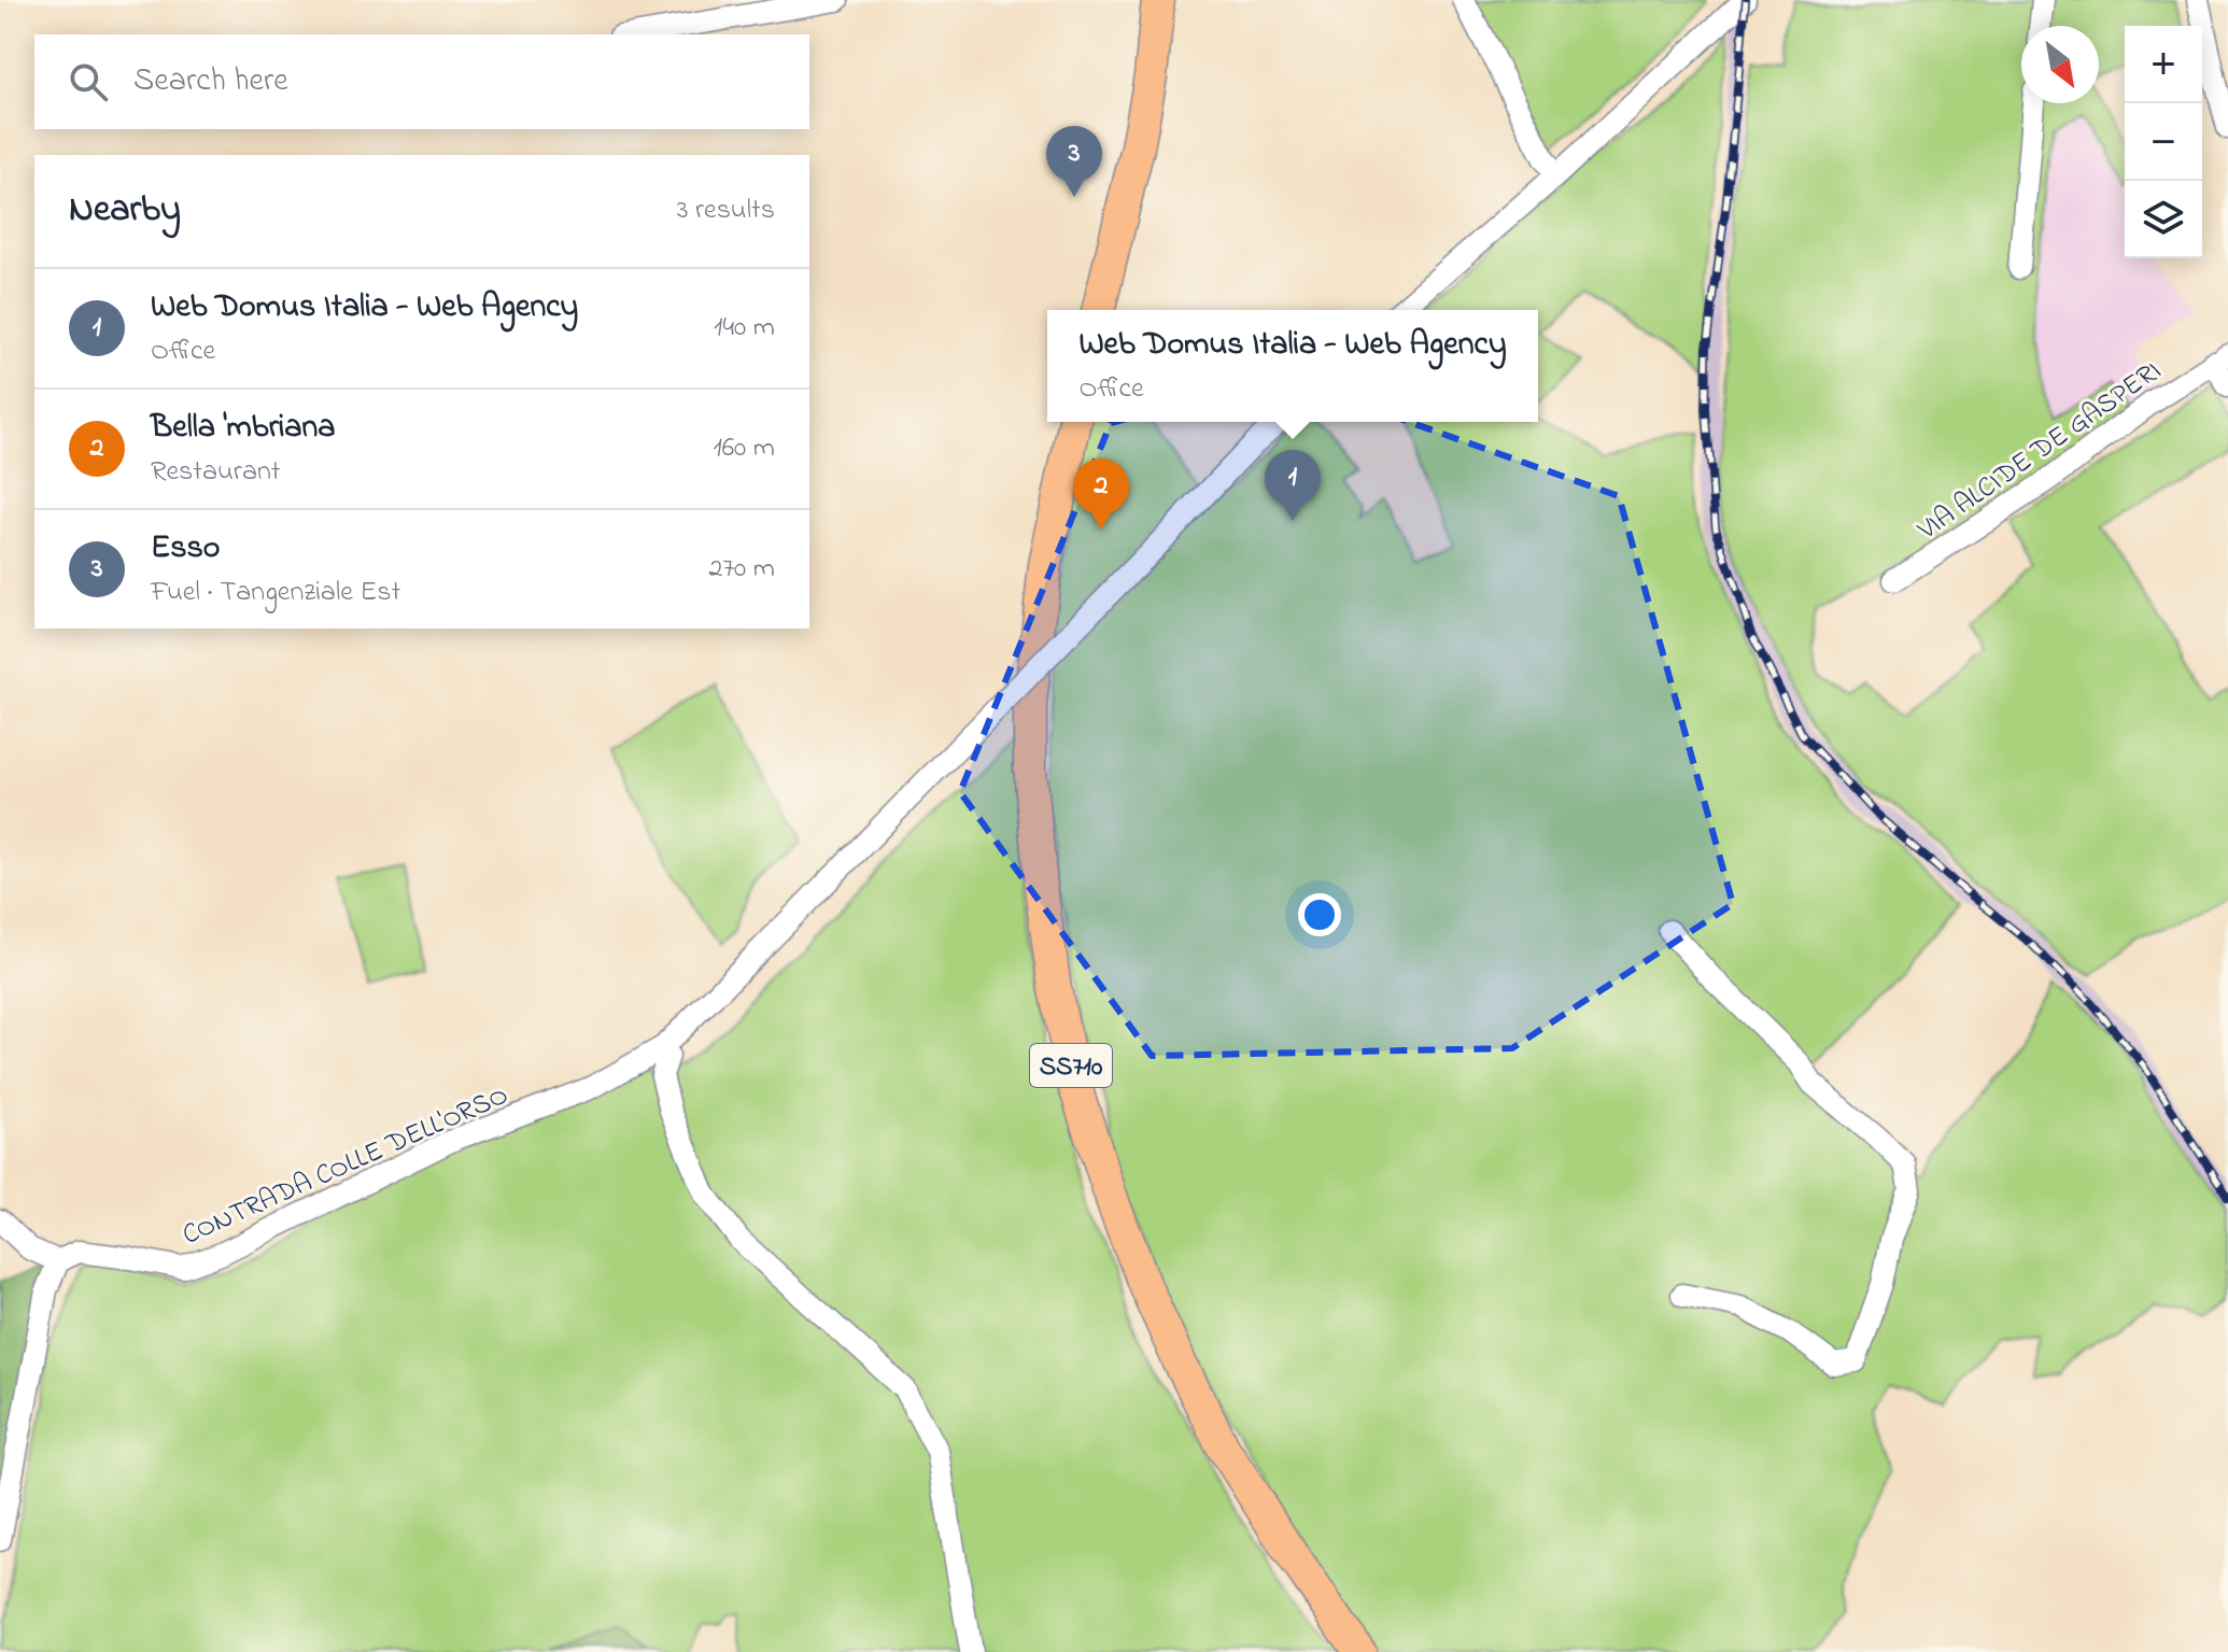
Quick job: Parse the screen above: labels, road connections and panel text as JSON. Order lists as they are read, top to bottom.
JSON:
{
  "streets": {
    "main road": ["SS710"],
    "street": ["VIA ALCIDE DE GASPERI", "CONTRADA COLLE DELL'ORSO"]
  },
  "north": "bottom right",
  "page": {
    "map_buttons": ["+", "−"],
    "search": "Search here",
    "pins": ["3", "1", "2"],
    "heading": ["Nearby", "3 results"],
    "list": [
      {
        "mark": "1",
        "name": "Web Domus Italia - Web Agency",
        "note": "Office",
        "value": "140 m"
      },
      {
        "mark": "2",
        "name": "Bella 'mbriana",
        "note": "Restaurant",
        "value": "160 m"
      },
      {
        "mark": "3",
        "name": "Esso",
        "note": "Fuel · Tangenziale Est",
        "value": "270 m"
      }
    ],
    "popup": ["Web Domus Italia - Web Agency", "Office"]
  }
}
